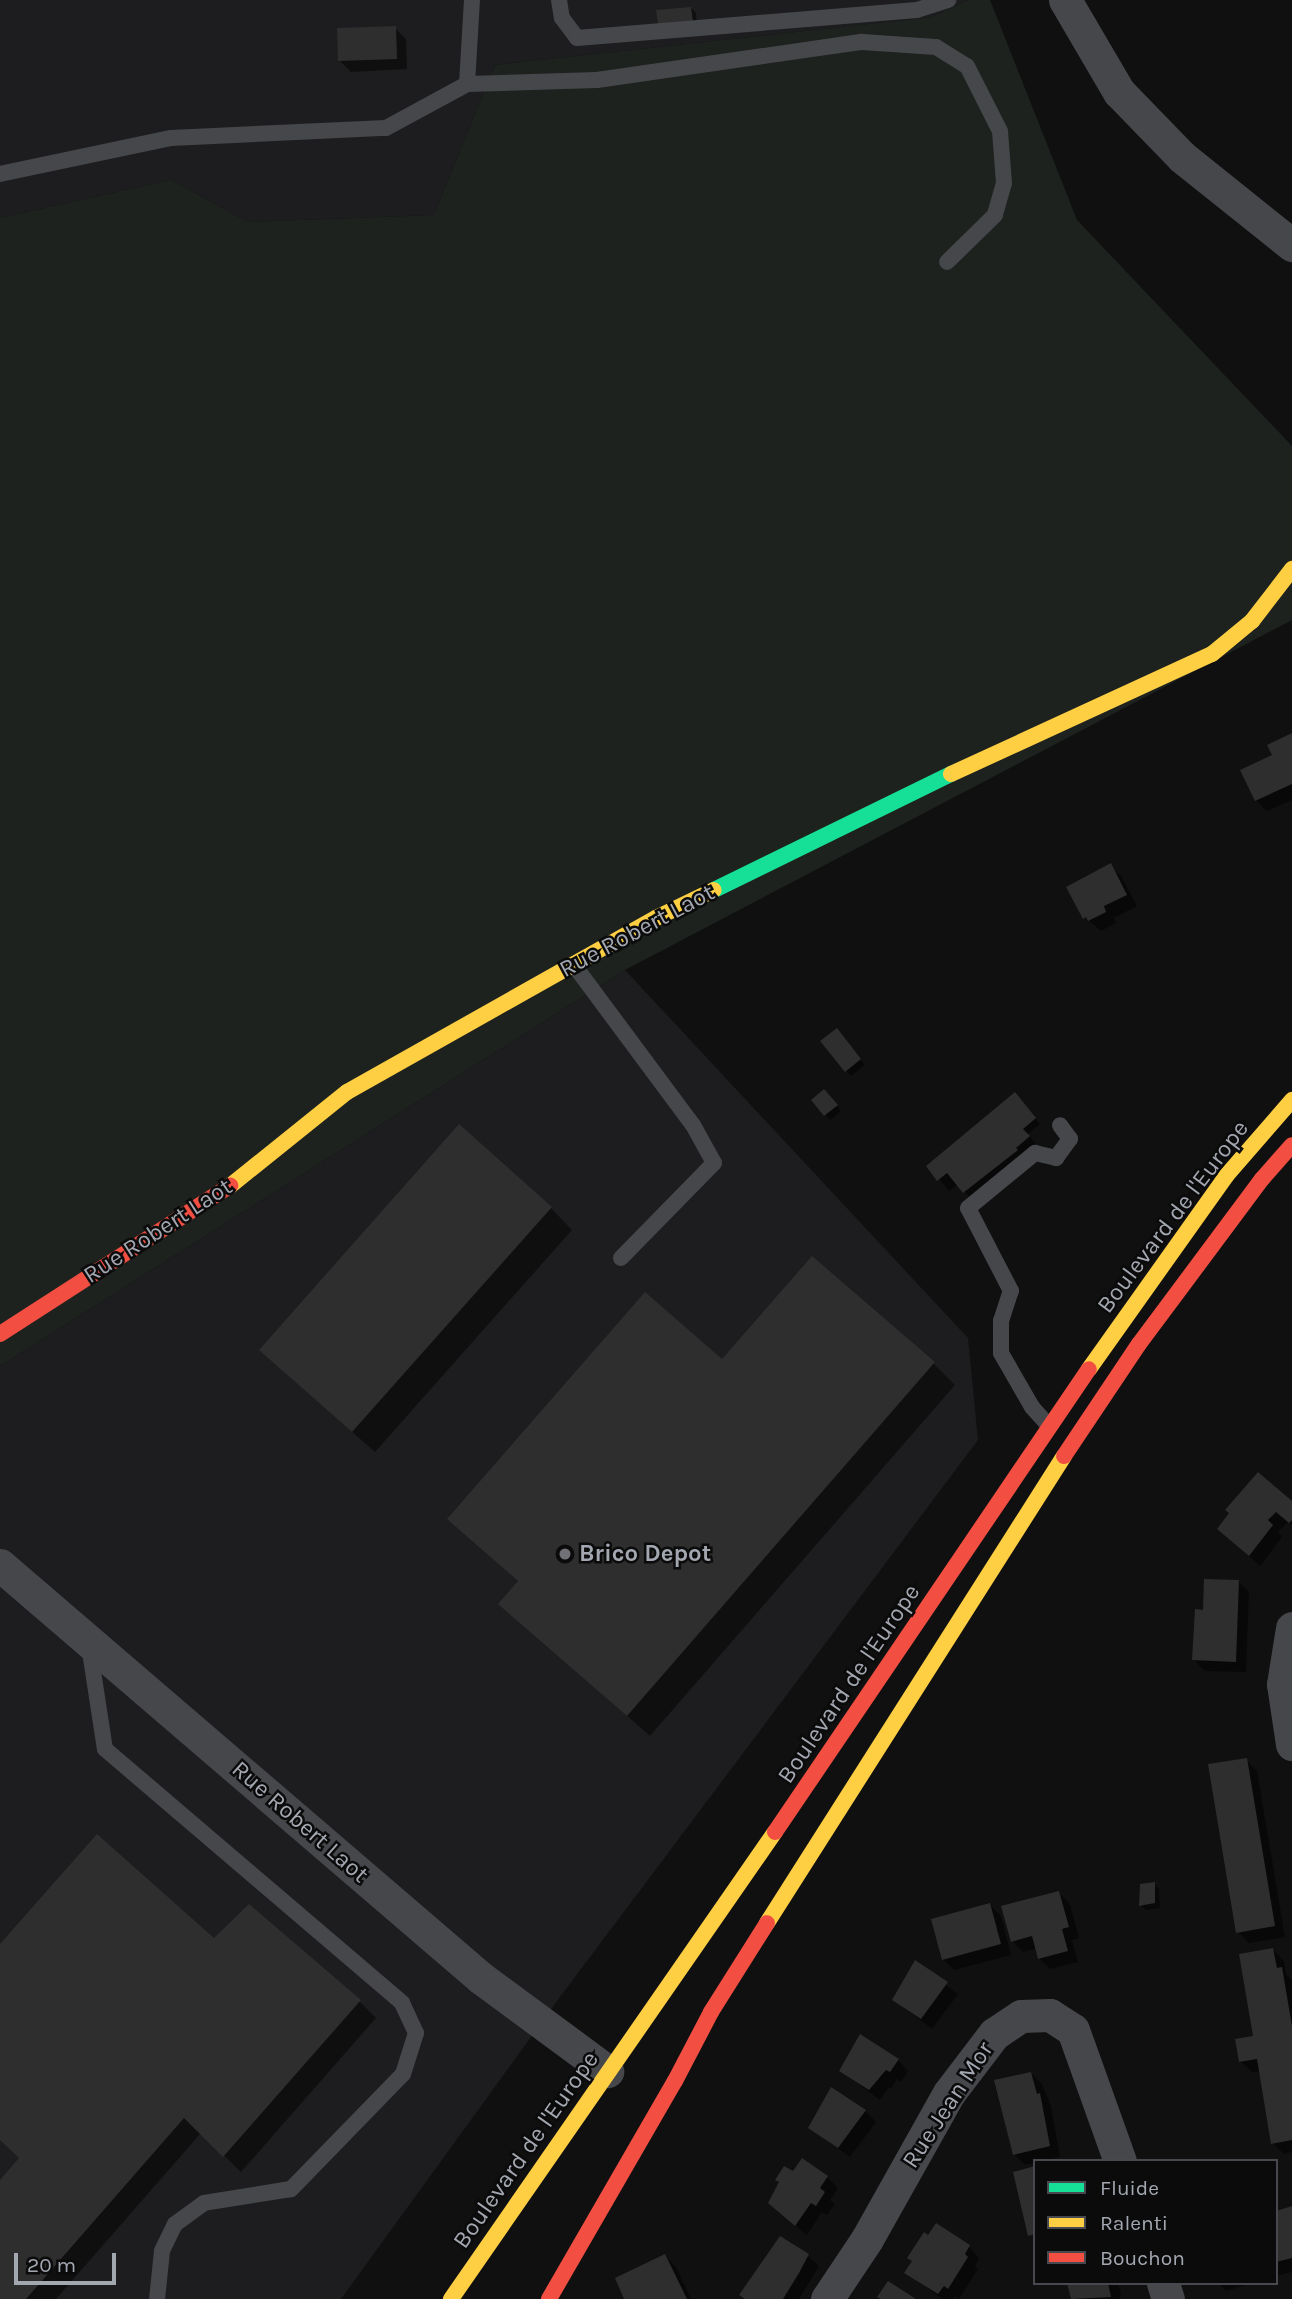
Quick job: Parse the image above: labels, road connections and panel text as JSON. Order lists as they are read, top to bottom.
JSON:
{
  "streets": {
    "main road": ["Rue Robert Laot", "Boulevard de l'Europe"],
    "street": ["Rue Jean Mor"]
  },
  "crossings": [
    ["Rue Robert Laot", "Boulevard de l'Europe"]
  ],
  "places": ["Brico Depot"],
  "legend": ["Fluide", "Ralenti", "Bouchon"],
  "scale_bar": "20 m"
}
